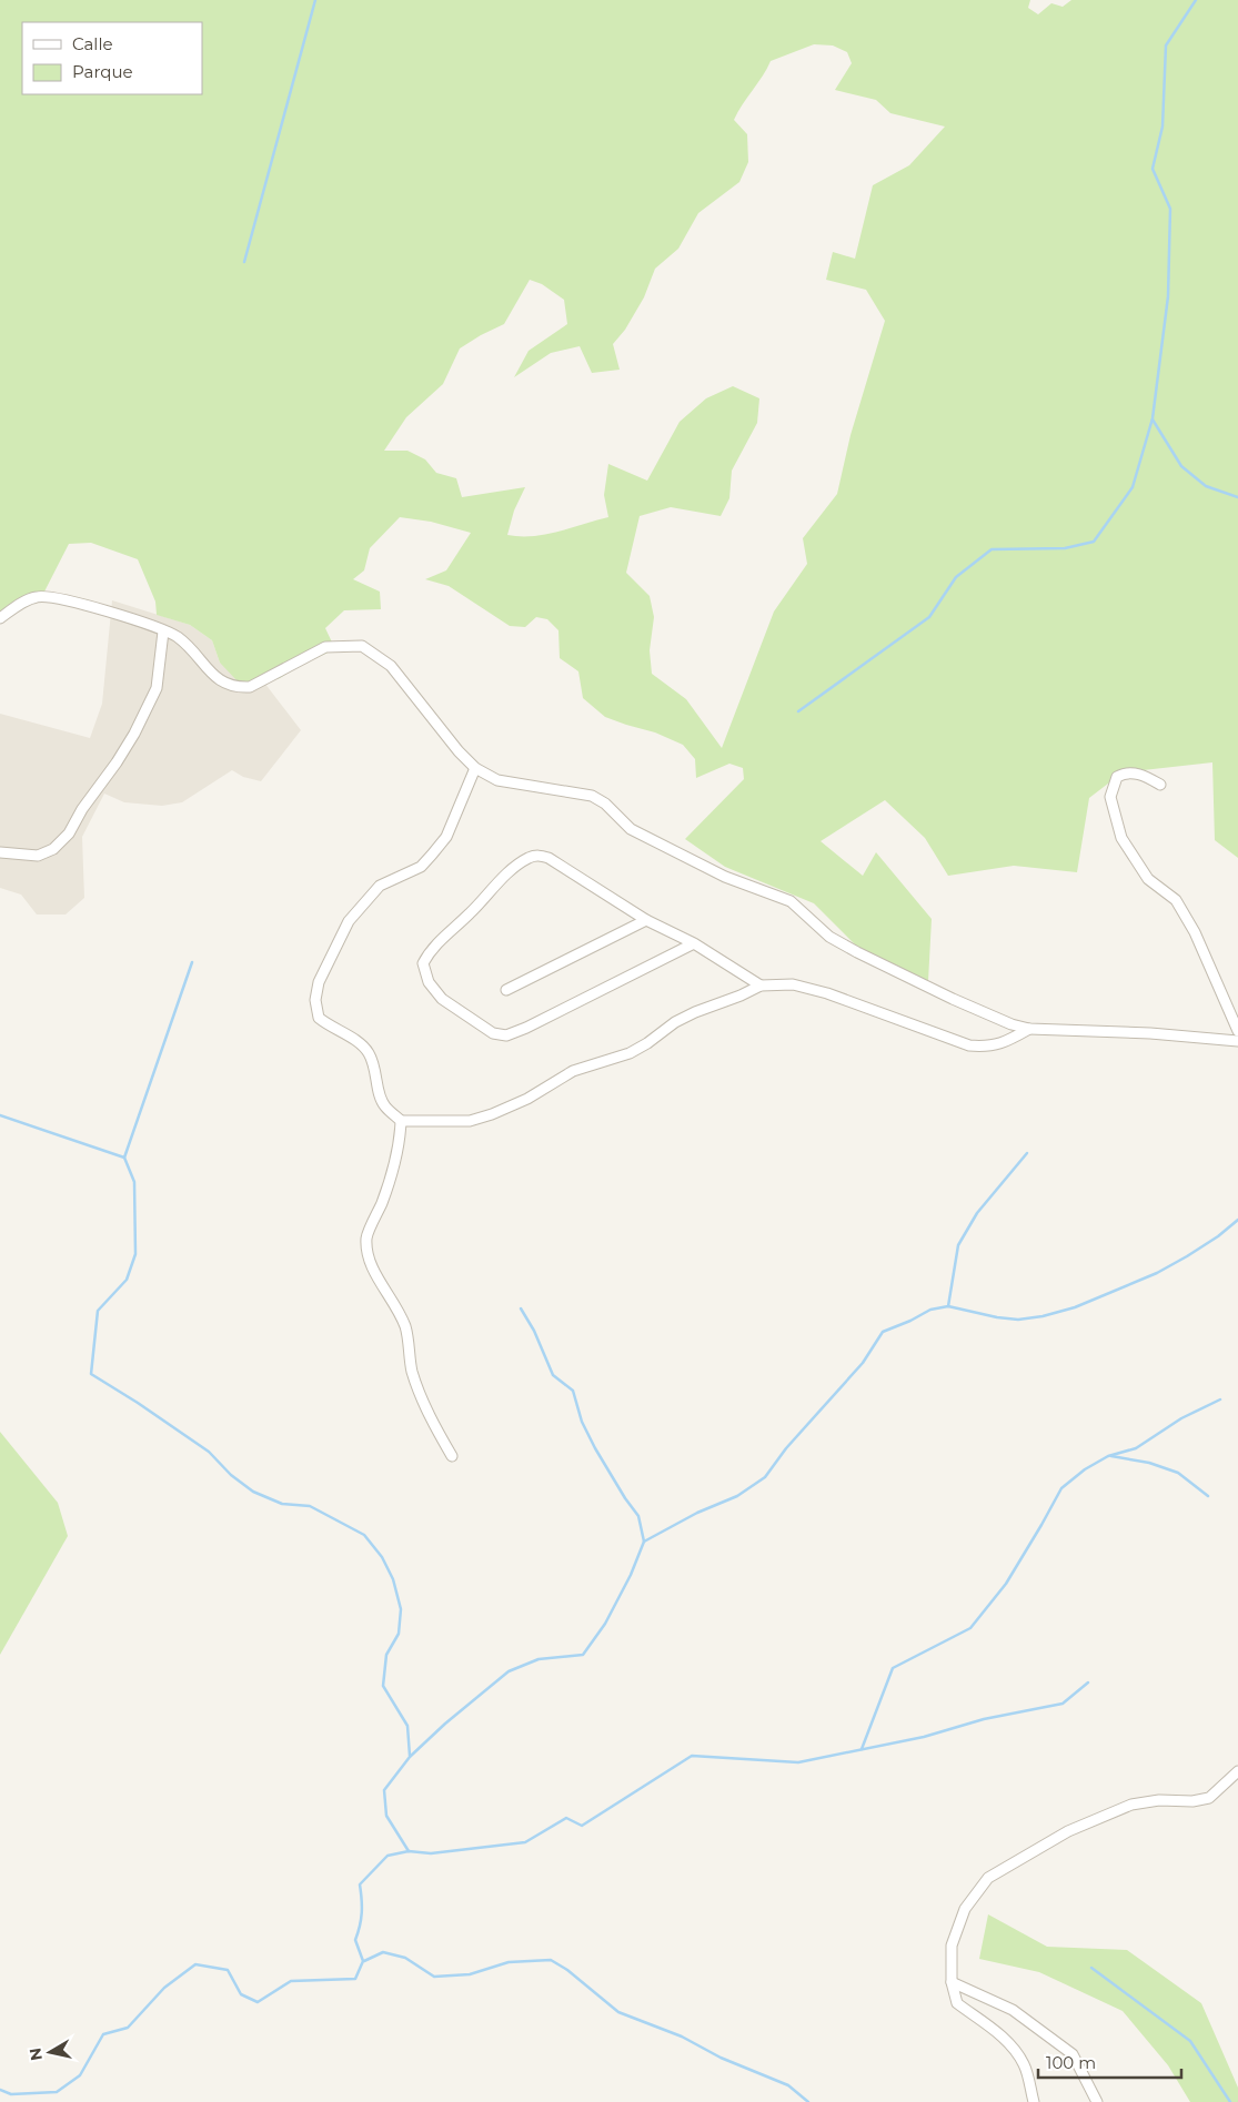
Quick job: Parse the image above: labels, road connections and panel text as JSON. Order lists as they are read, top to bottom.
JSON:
{
  "legend": ["Calle", "Parque"],
  "scale_bar": "100 m",
  "north": "left"
}
